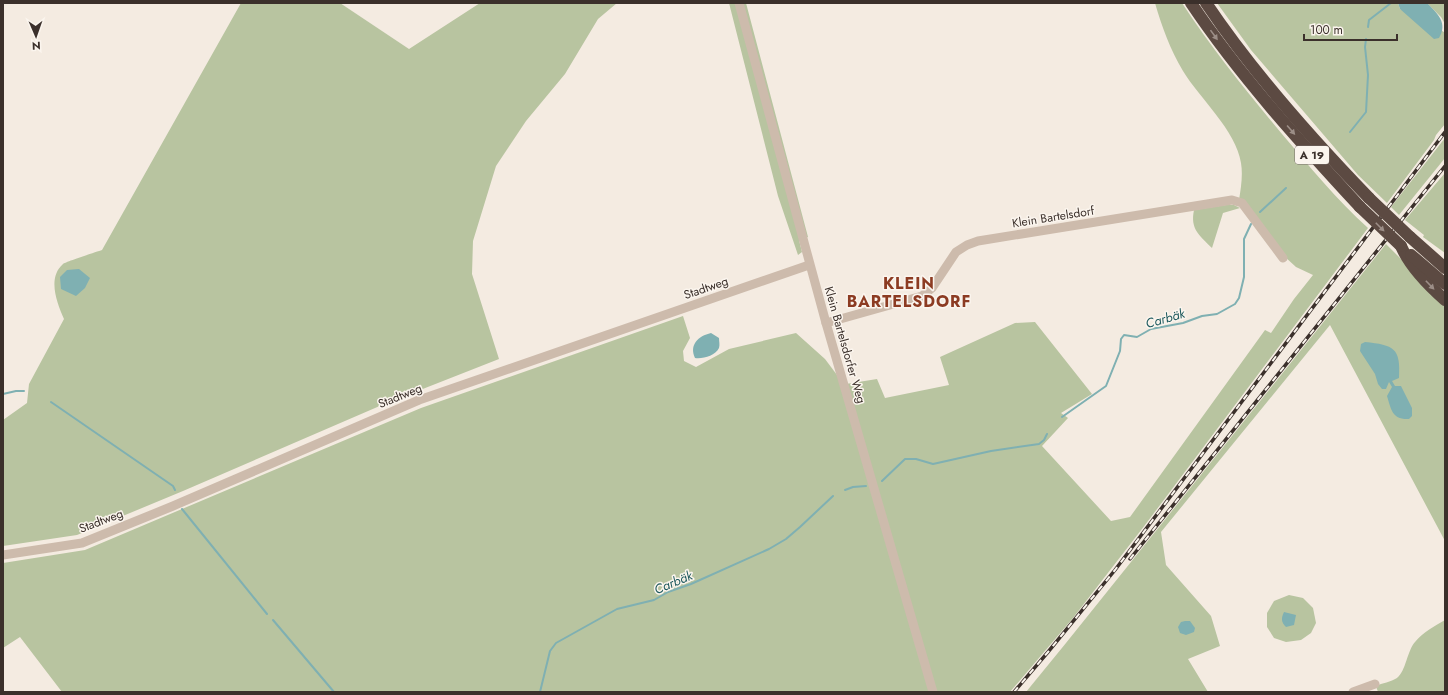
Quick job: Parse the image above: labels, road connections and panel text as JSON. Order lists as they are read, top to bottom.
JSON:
{
  "streets": {
    "highway": ["A 19"],
    "street": ["Klein Bartelsdorf", "Stadtweg", "Klein Bartelsdorfer Weg"]
  },
  "crossings": [
    ["Klein Bartelsdorf", "Klein Bartelsdorfer Weg"],
    ["Stadtweg", "Klein Bartelsdorfer Weg"]
  ],
  "districts": ["KLEIN BARTELSDORF"],
  "water": ["Carbäk"],
  "scale_bar": "100 m",
  "north": "bottom"
}
